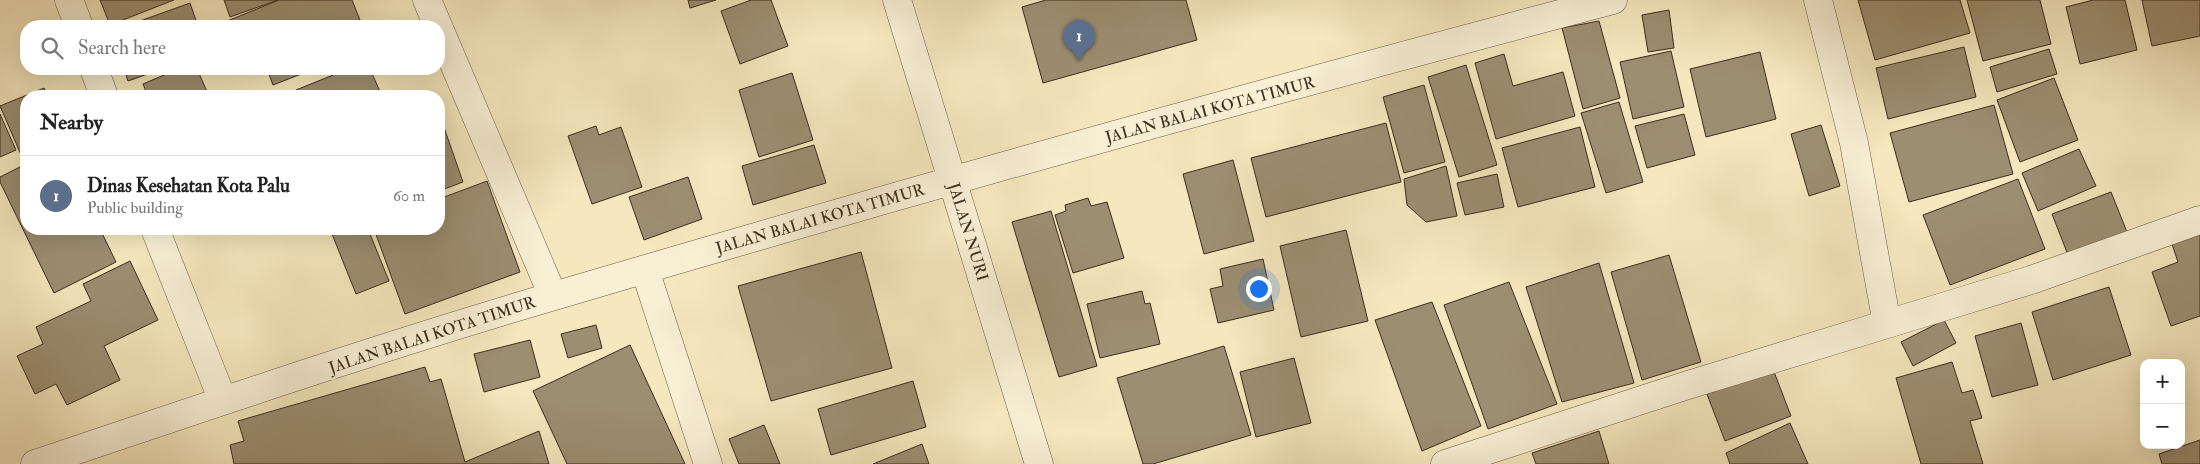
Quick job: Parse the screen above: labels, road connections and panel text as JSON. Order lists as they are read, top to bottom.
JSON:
{
  "streets": {
    "street": ["JALAN BALAI KOTA TIMUR", "JALAN NURI"]
  },
  "crossings": [
    ["JALAN BALAI KOTA TIMUR", "JALAN NURI"]
  ],
  "page": {
    "pins": "1",
    "search": "Search here",
    "heading": "Nearby",
    "list": [
      {
        "mark": "1",
        "name": "Dinas Kesehatan Kota Palu",
        "note": "Public building",
        "value": "60 m"
      }
    ],
    "map_buttons": ["+", "−"]
  }
}
